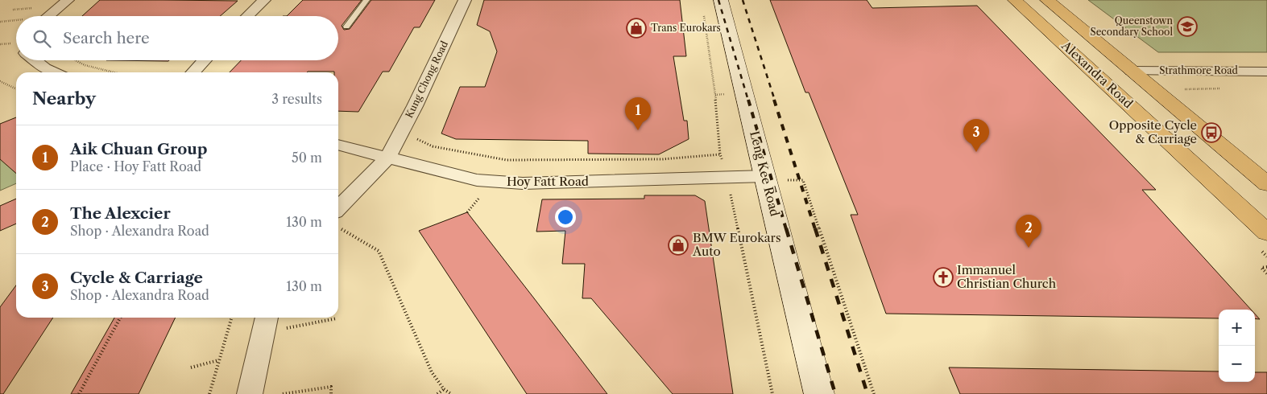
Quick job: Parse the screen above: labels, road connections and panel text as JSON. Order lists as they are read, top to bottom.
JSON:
{
  "streets": {
    "main road": ["Alexandra Road"],
    "street": [
      "Strathmore Road",
      "Kung Chong Road",
      "Leng Kee Road",
      "Hoy Fatt Road"
    ]
  },
  "crossings": [
    ["Strathmore Road", "Alexandra Road"],
    ["Kung Chong Road", "Hoy Fatt Road"],
    ["Leng Kee Road", "Hoy Fatt Road"]
  ],
  "places": {
    "school or university": ["Queenstown Secondary School"],
    "shop": ["Trans Eurokars", "BMW Eurokars Auto"],
    "bus stop": ["Opposite Cycle & Carriage"],
    "church": ["Immanuel Christian Church"]
  },
  "page": {
    "search": "Search here",
    "heading": ["Nearby", "3 results"],
    "pins": ["1", "3", "2"],
    "list": [
      {
        "mark": "1",
        "name": "Aik Chuan Group",
        "note": "Place · Hoy Fatt Road",
        "value": "50 m"
      },
      {
        "mark": "2",
        "name": "The Alexcier",
        "note": "Shop · Alexandra Road",
        "value": "130 m"
      },
      {
        "mark": "3",
        "name": "Cycle & Carriage",
        "note": "Shop · Alexandra Road",
        "value": "130 m"
      }
    ],
    "map_buttons": ["+", "−"]
  }
}
